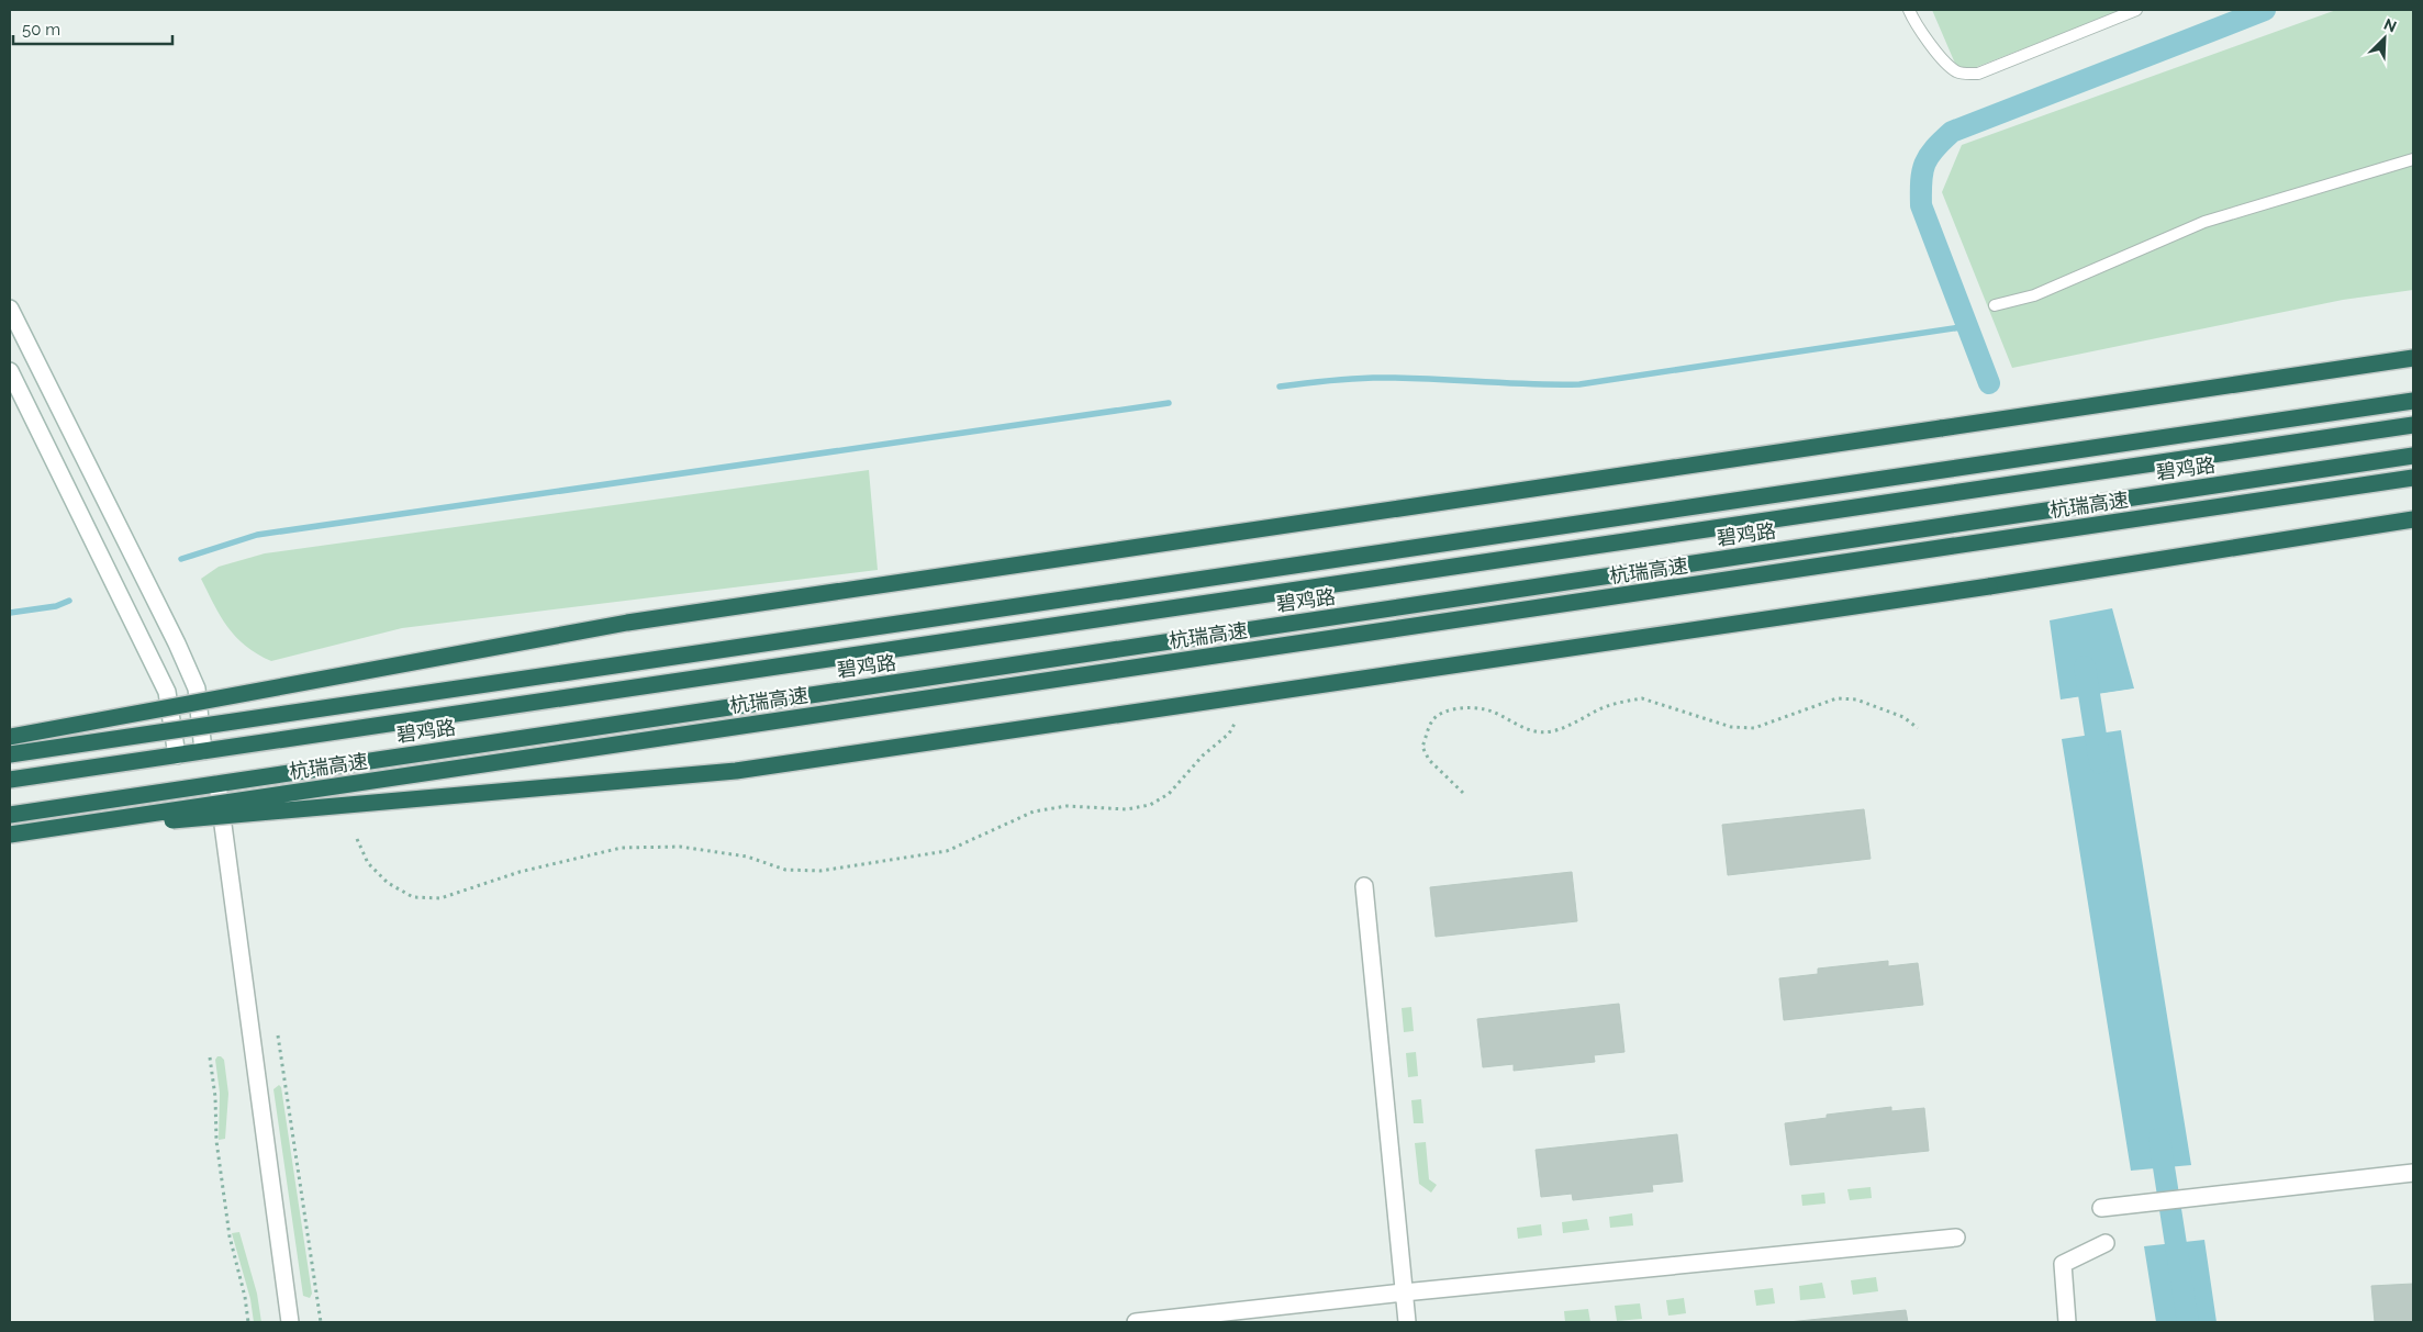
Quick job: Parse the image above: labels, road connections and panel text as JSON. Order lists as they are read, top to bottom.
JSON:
{
  "streets": {
    "highway": ["碧鸡路", "杭瑞高速"]
  },
  "scale_bar": "50 m",
  "north": "top right"
}
